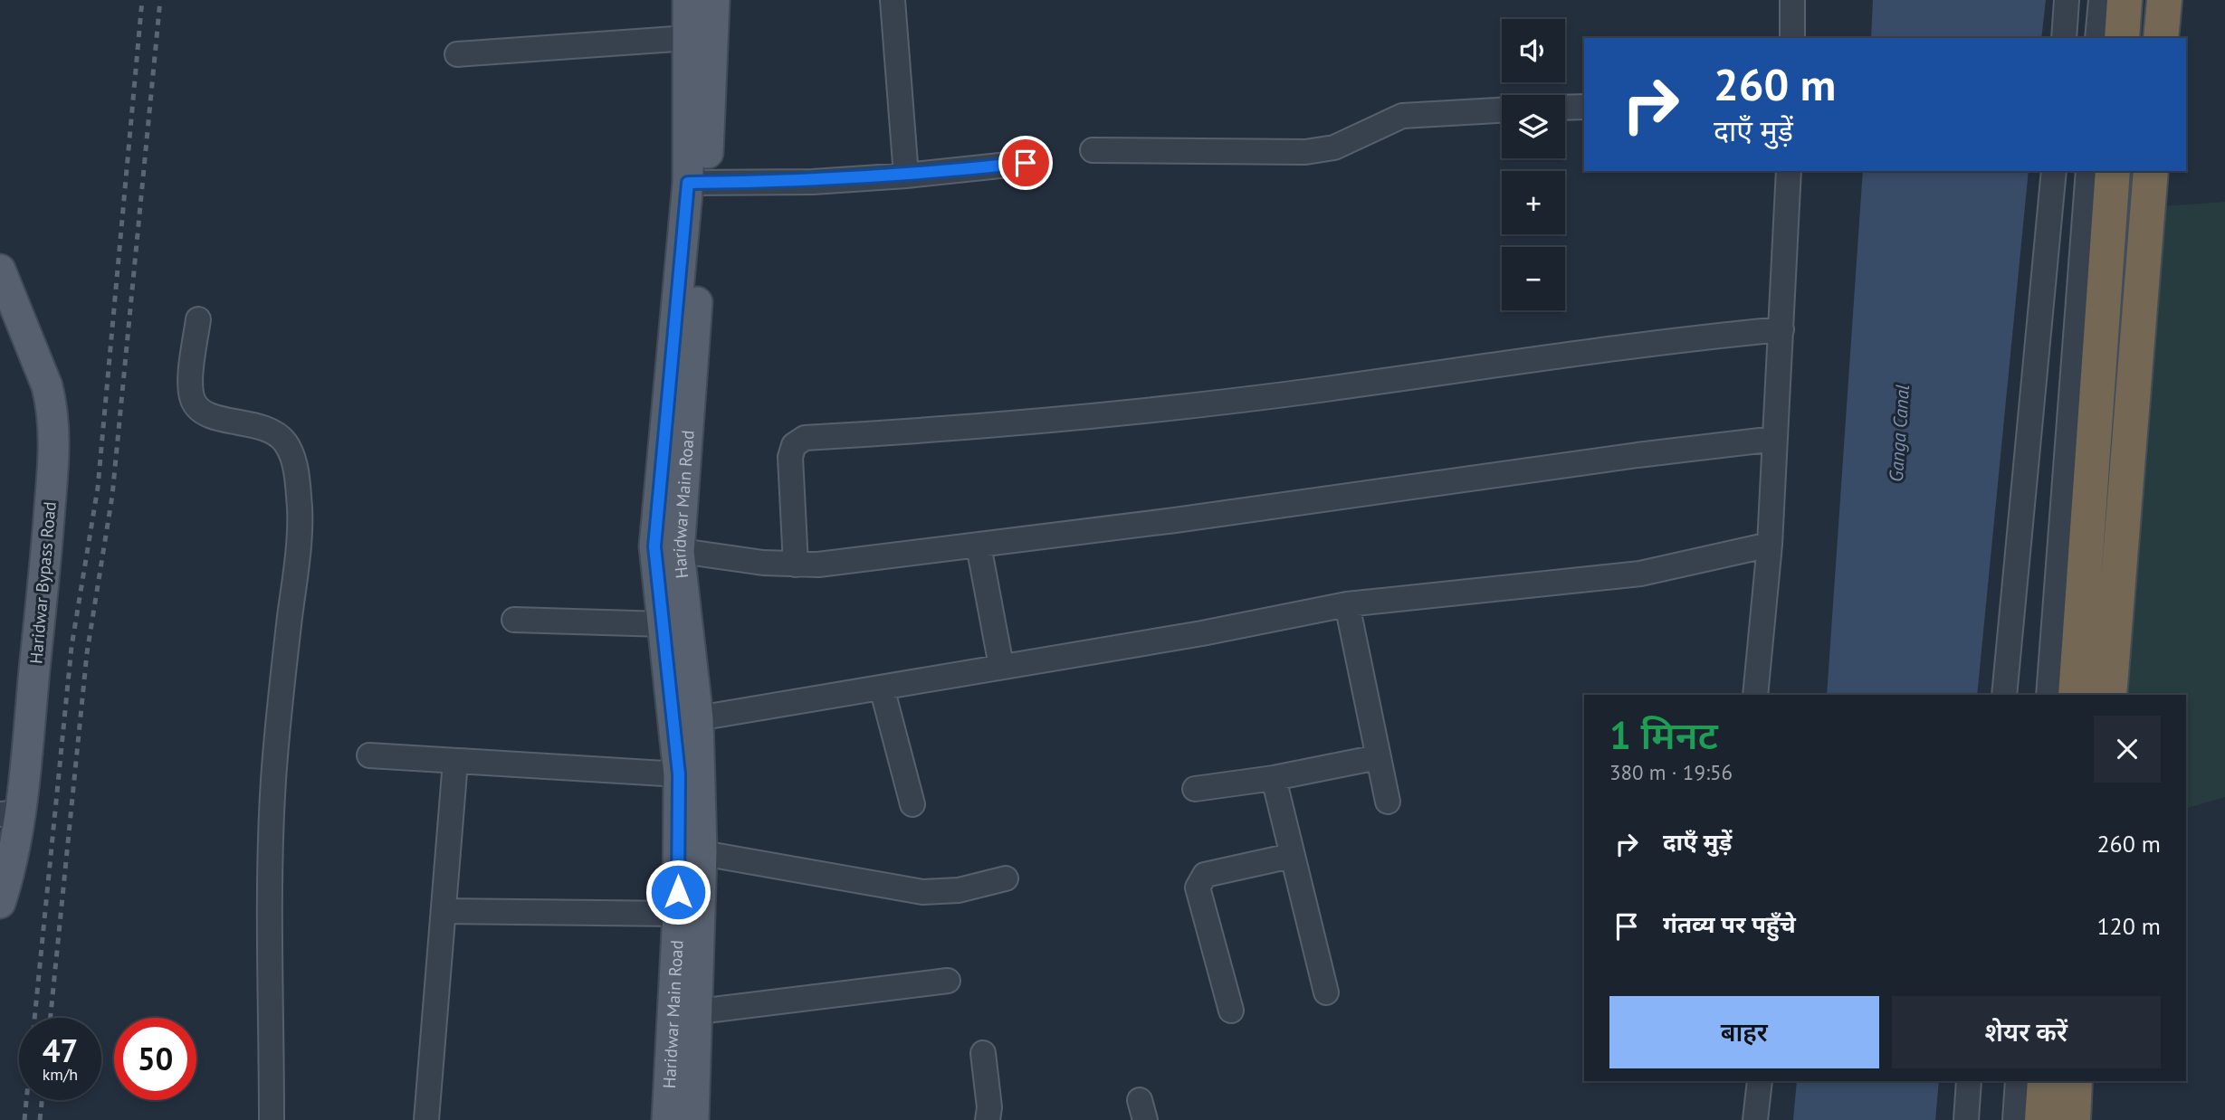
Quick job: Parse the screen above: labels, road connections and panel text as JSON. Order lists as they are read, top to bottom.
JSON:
{
  "streets": {
    "main road": ["Haridwar Main Road", "Haridwar Bypass Road"]
  },
  "water": ["Ganga Canal"],
  "page": {
    "map_buttons": ["+", "−"],
    "turn": ["260 m", "दाएँ मुड़ें"],
    "heading": ["1 मिनट", "380 m · 19:56"],
    "list": [
      {
        "name": "दाएँ मुड़ें",
        "value": "260 m"
      },
      {
        "name": "गंतव्य पर पहुँचे",
        "value": "120 m"
      }
    ],
    "buttons": ["बाहर", "शेयर करें"],
    "speed": "47 km/h",
    "limit": "50"
  }
}
